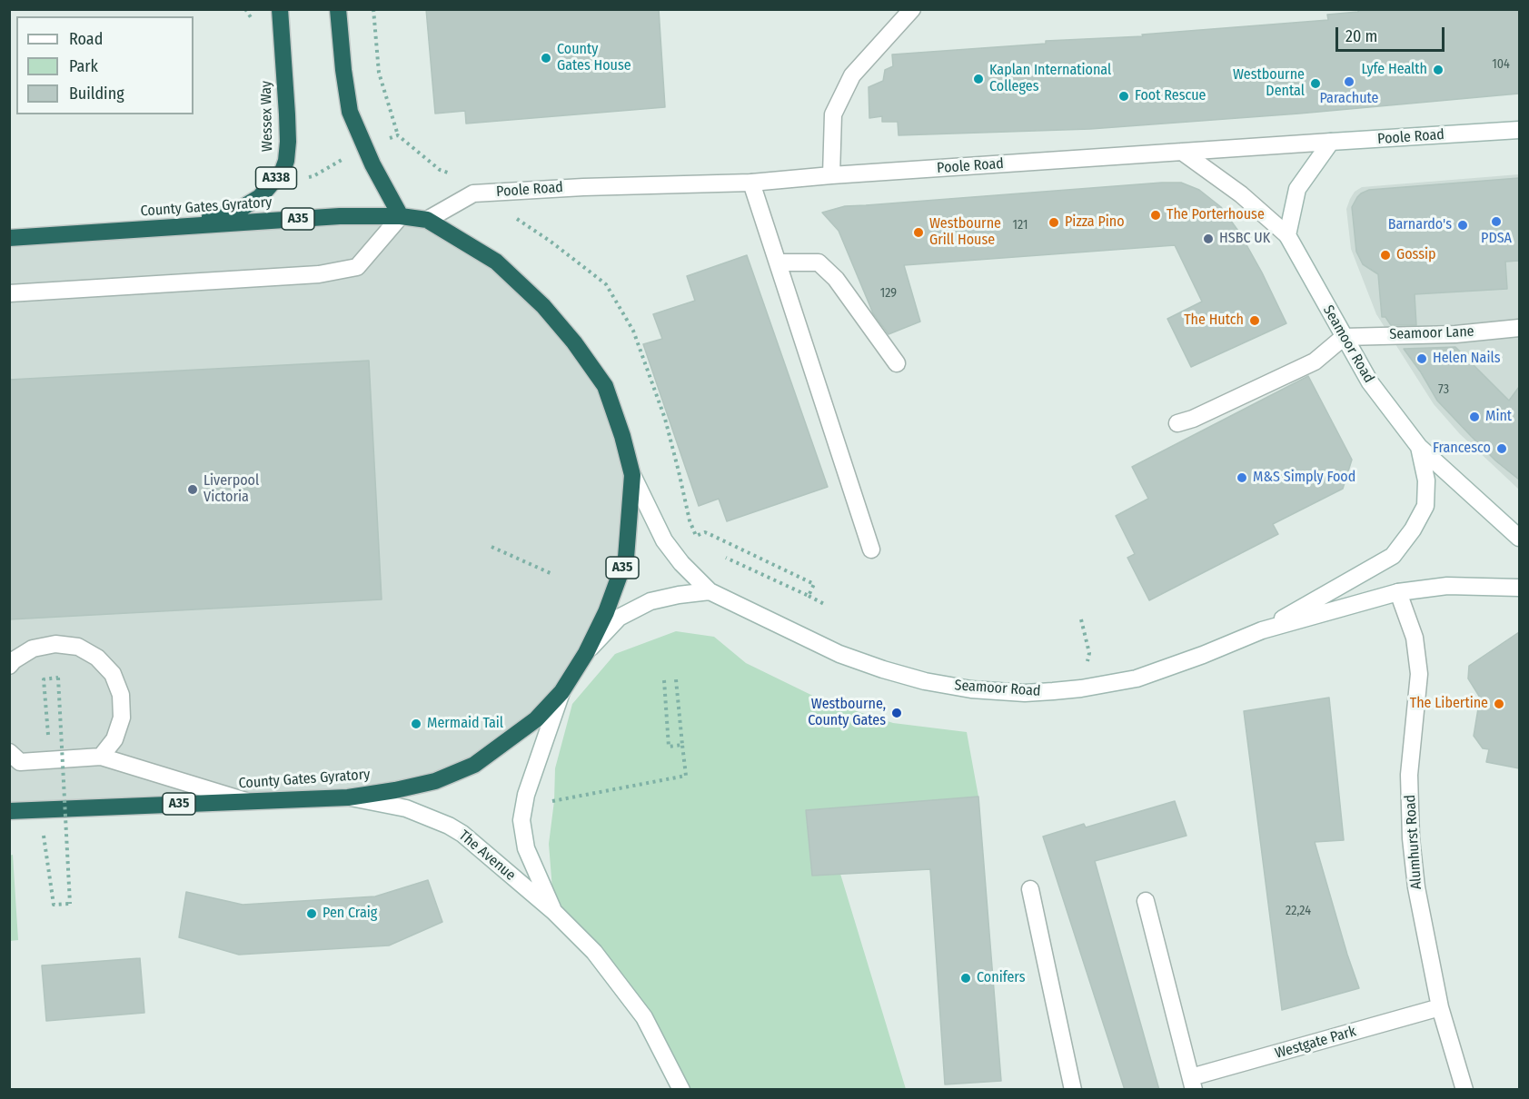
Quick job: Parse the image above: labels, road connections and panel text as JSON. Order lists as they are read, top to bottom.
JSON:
{
  "streets": {
    "highway": [
      "Wessex Way",
      "A338",
      "County Gates Gyratory",
      "A35"
    ],
    "street": [
      "Poole Road",
      "Seamoor Lane",
      "Seamoor Road",
      "Alumhurst Road",
      "The Avenue",
      "Westgate Park"
    ]
  },
  "crossings": [
    ["Wessex Way", "County Gates Gyratory"],
    ["Poole Road", "County Gates Gyratory"],
    ["Poole Road", "Seamoor Road"],
    ["County Gates Gyratory", "Seamoor Road"],
    ["County Gates Gyratory", "The Avenue"],
    ["Seamoor Lane", "Seamoor Road"],
    ["Seamoor Road", "Alumhurst Road"],
    ["Alumhurst Road", "Westgate Park"]
  ],
  "places": [
    "County Gates House",
    "Lyfe Health",
    "Kaplan International Colleges",
    "Parachute",
    "Westbourne Dental",
    "Foot Rescue",
    "The Porterhouse",
    "PDSA",
    "Pizza Pino",
    "Barnardo's",
    "Westbourne Grill House",
    "HSBC UK",
    "Gossip",
    "The Hutch",
    "Helen Nails",
    "Mint",
    "Francesco",
    "M&S Simply Food",
    "Liverpool Victoria",
    "The Libertine",
    "Westbourne, County Gates",
    "Mermaid Tail",
    "Pen Craig",
    "Conifers"
  ],
  "house_numbers": [
    "104",
    "121",
    "129",
    "73",
    "22,24"
  ],
  "legend": ["Road", "Park", "Building"],
  "scale_bar": "20 m"
}
